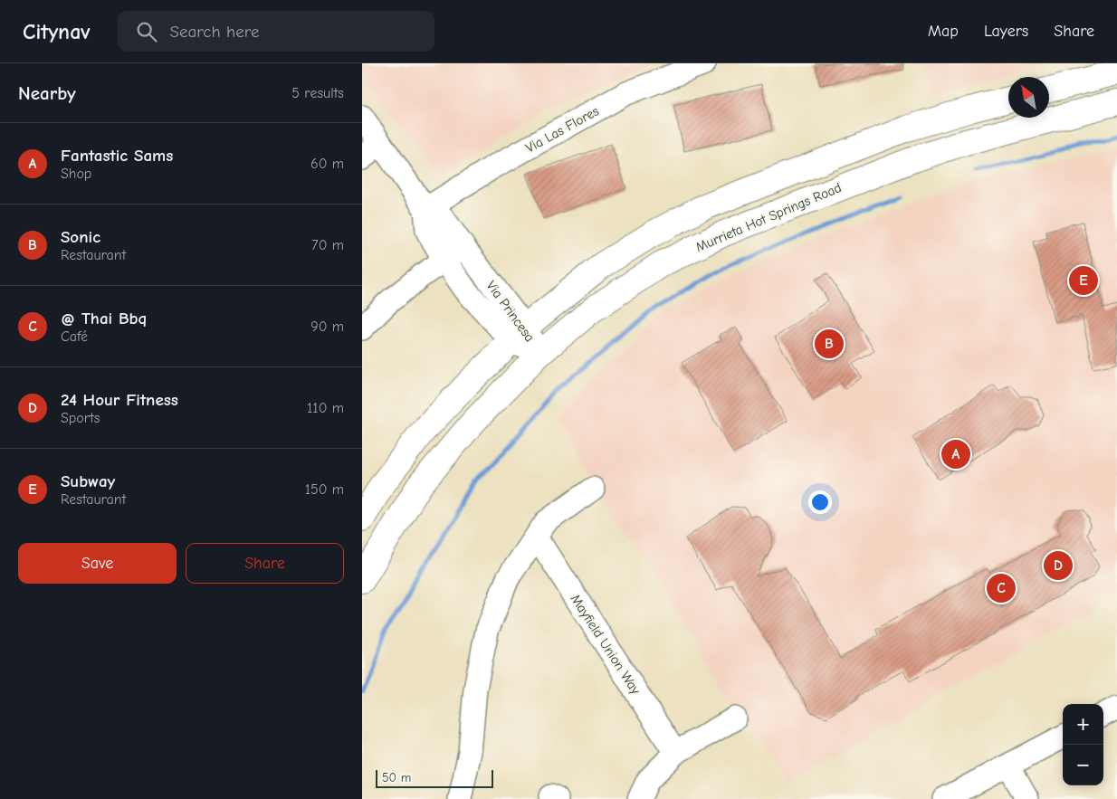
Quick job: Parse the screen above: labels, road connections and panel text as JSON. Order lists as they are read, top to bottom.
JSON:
{
  "streets": {
    "main road": ["Murrieta Hot Springs Road"],
    "street": ["Via Las Flores", "Via Princesa", "Mayfield Union Way"]
  },
  "crossings": [
    ["Via Las Flores", "Via Princesa"],
    ["Murrieta Hot Springs Road", "Via Princesa"]
  ],
  "scale_bar": "50 m",
  "north": "top left",
  "page": {
    "header": "Citynav",
    "search": "Search here",
    "nav": ["Map", "Layers", "Share"],
    "heading": ["Nearby", "5 results"],
    "list": [
      {
        "mark": "A",
        "name": "Fantastic Sams",
        "note": "Shop",
        "value": "60 m"
      },
      {
        "mark": "B",
        "name": "Sonic",
        "note": "Restaurant",
        "value": "70 m"
      },
      {
        "mark": "C",
        "name": "@ Thai Bbq",
        "note": "Café",
        "value": "90 m"
      },
      {
        "mark": "D",
        "name": "24 Hour Fitness",
        "note": "Sports",
        "value": "110 m"
      },
      {
        "mark": "E",
        "name": "Subway",
        "note": "Restaurant",
        "value": "150 m"
      }
    ],
    "pins": [
      "E",
      "B",
      "A",
      "D",
      "C"
    ],
    "buttons": ["Save", "Share"],
    "map_buttons": ["+", "−"],
    "scale": "50 m"
  }
}
